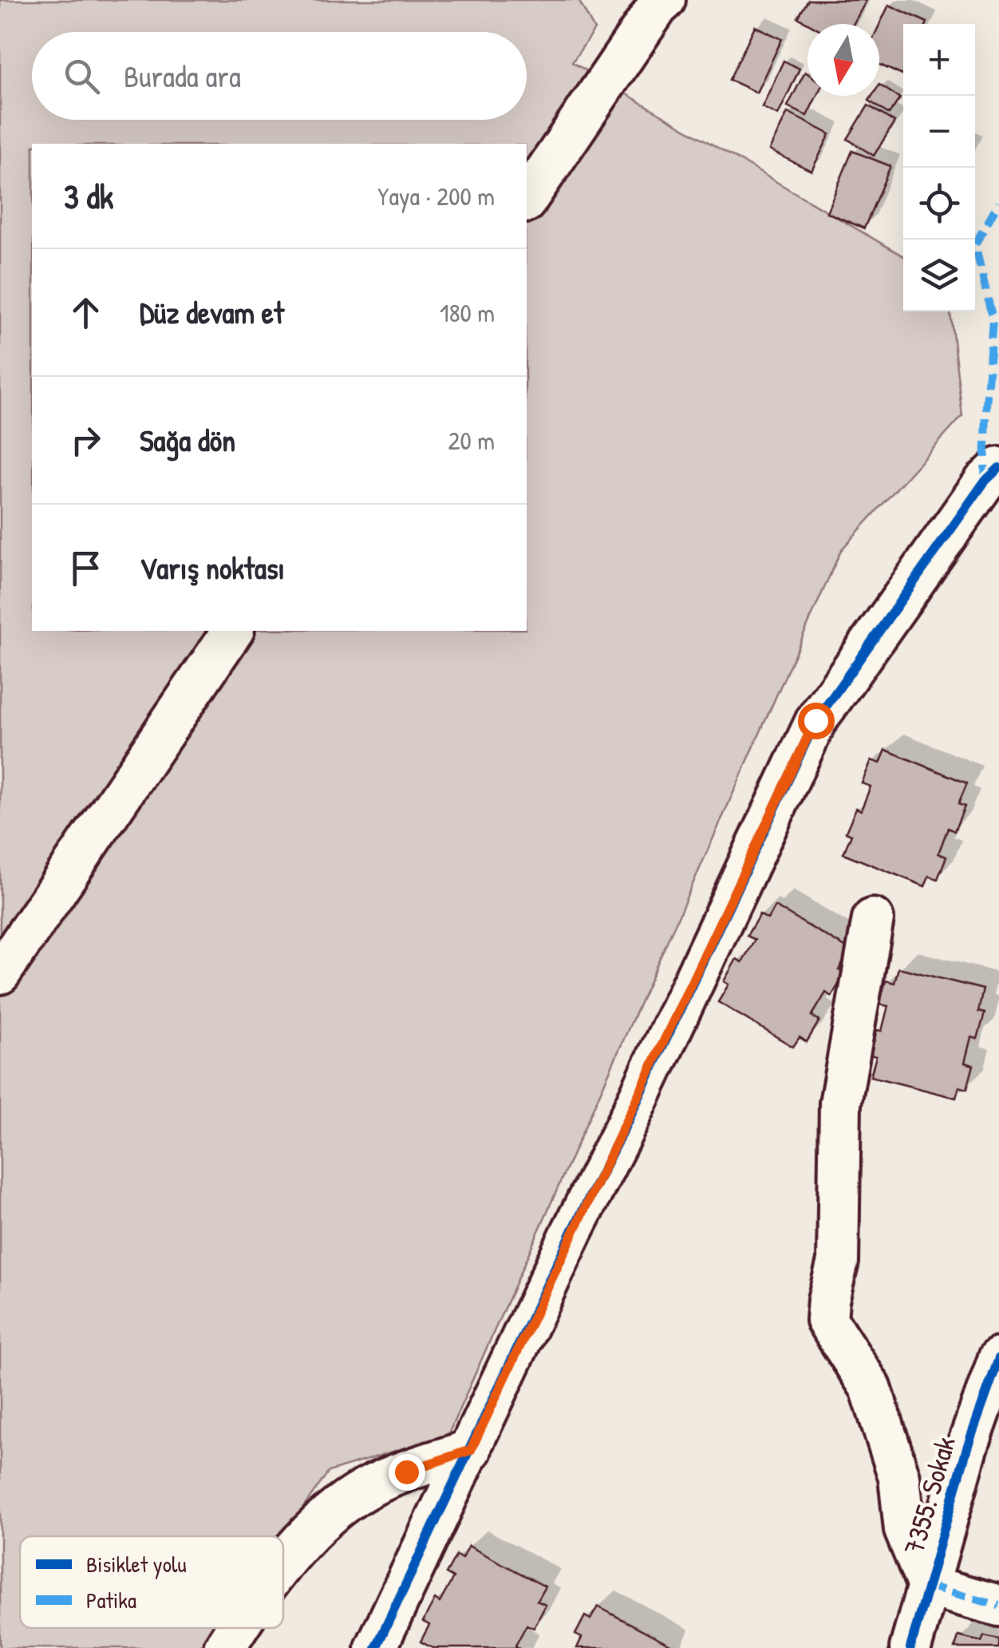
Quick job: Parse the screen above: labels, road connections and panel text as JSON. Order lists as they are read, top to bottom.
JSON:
{
  "streets": {
    "street": ["7355. Sokak"]
  },
  "legend": ["Bisiklet yolu", "Patika"],
  "north": "bottom",
  "page": {
    "map_buttons": ["+", "−"],
    "search": "Burada ara",
    "heading": ["3 dk", "Yaya · 200 m"],
    "list": [
      ["Düz devam et", "180 m"],
      ["Sağa dön", "20 m"],
      "Varış noktası"
    ]
  }
}
